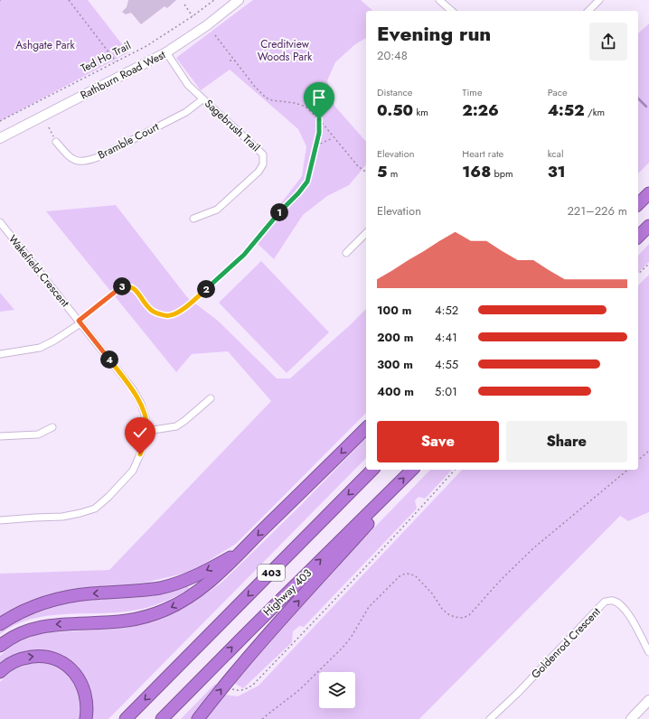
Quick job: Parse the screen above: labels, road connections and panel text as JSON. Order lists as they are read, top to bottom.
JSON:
{
  "streets": {
    "highway": ["403", "Highway 403"],
    "street": [
      "Rathburn Road West",
      "Sagebrush Trail",
      "Bramble Court",
      "Wakefield Crescent",
      "Goldenrod Crescent"
    ],
    "path": ["Ted Ho Trail"]
  },
  "crossings": [
    ["Rathburn Road West", "Sagebrush Trail"],
    ["Sagebrush Trail", "Bramble Court"]
  ],
  "parks": ["Creditview Woods Park", "Ashgate Park"],
  "page": {
    "heading": ["Evening run", "20:48"],
    "stats": [
      ["Distance", "0.50 km"],
      ["Time", "2:26"],
      ["Pace", "4:52 /km"],
      ["Elevation", "5 m"],
      ["Heart rate", "168 bpm"],
      ["kcal", "31"]
    ],
    "chart": ["Elevation", "221–226 m"],
    "pins": [
      "1",
      "3",
      "2",
      "4"
    ],
    "list": [
      {
        "name": "100 m",
        "note": "4:52"
      },
      {
        "name": "200 m",
        "note": "4:41"
      },
      {
        "name": "300 m",
        "note": "4:55"
      },
      {
        "name": "400 m",
        "note": "5:01"
      }
    ],
    "buttons": ["Save", "Share"]
  }
}
